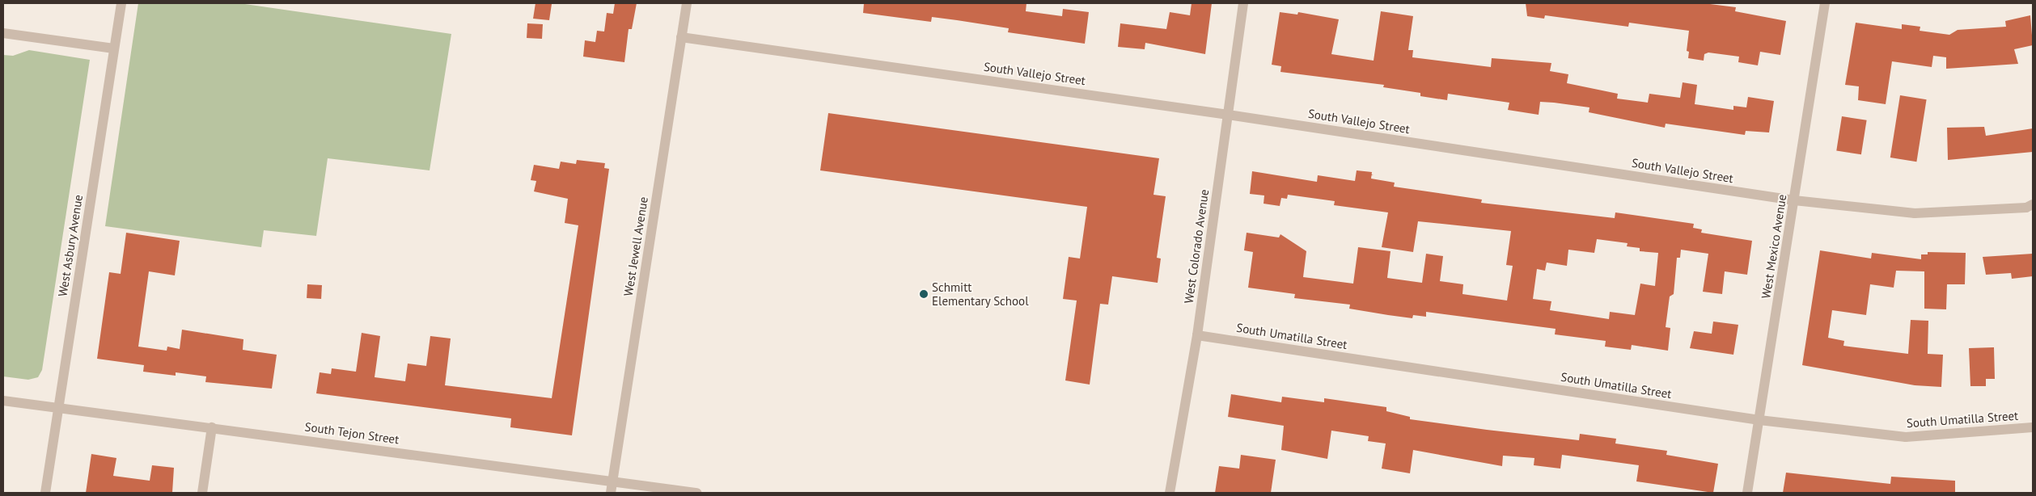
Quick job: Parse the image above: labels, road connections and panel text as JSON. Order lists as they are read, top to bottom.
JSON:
{
  "streets": {
    "street": [
      "South Vallejo Street",
      "West Asbury Avenue",
      "West Jewell Avenue",
      "West Colorado Avenue",
      "West Mexico Avenue",
      "South Umatilla Street",
      "South Tejon Street"
    ]
  },
  "crossings": [
    ["South Vallejo Street", "West Jewell Avenue"],
    ["South Vallejo Street", "West Colorado Avenue"],
    ["South Vallejo Street", "West Mexico Avenue"],
    ["West Asbury Avenue", "South Tejon Street"],
    ["West Jewell Avenue", "South Tejon Street"],
    ["West Colorado Avenue", "South Umatilla Street"],
    ["West Mexico Avenue", "South Umatilla Street"]
  ],
  "places": ["Schmitt Elementary School"]
}
